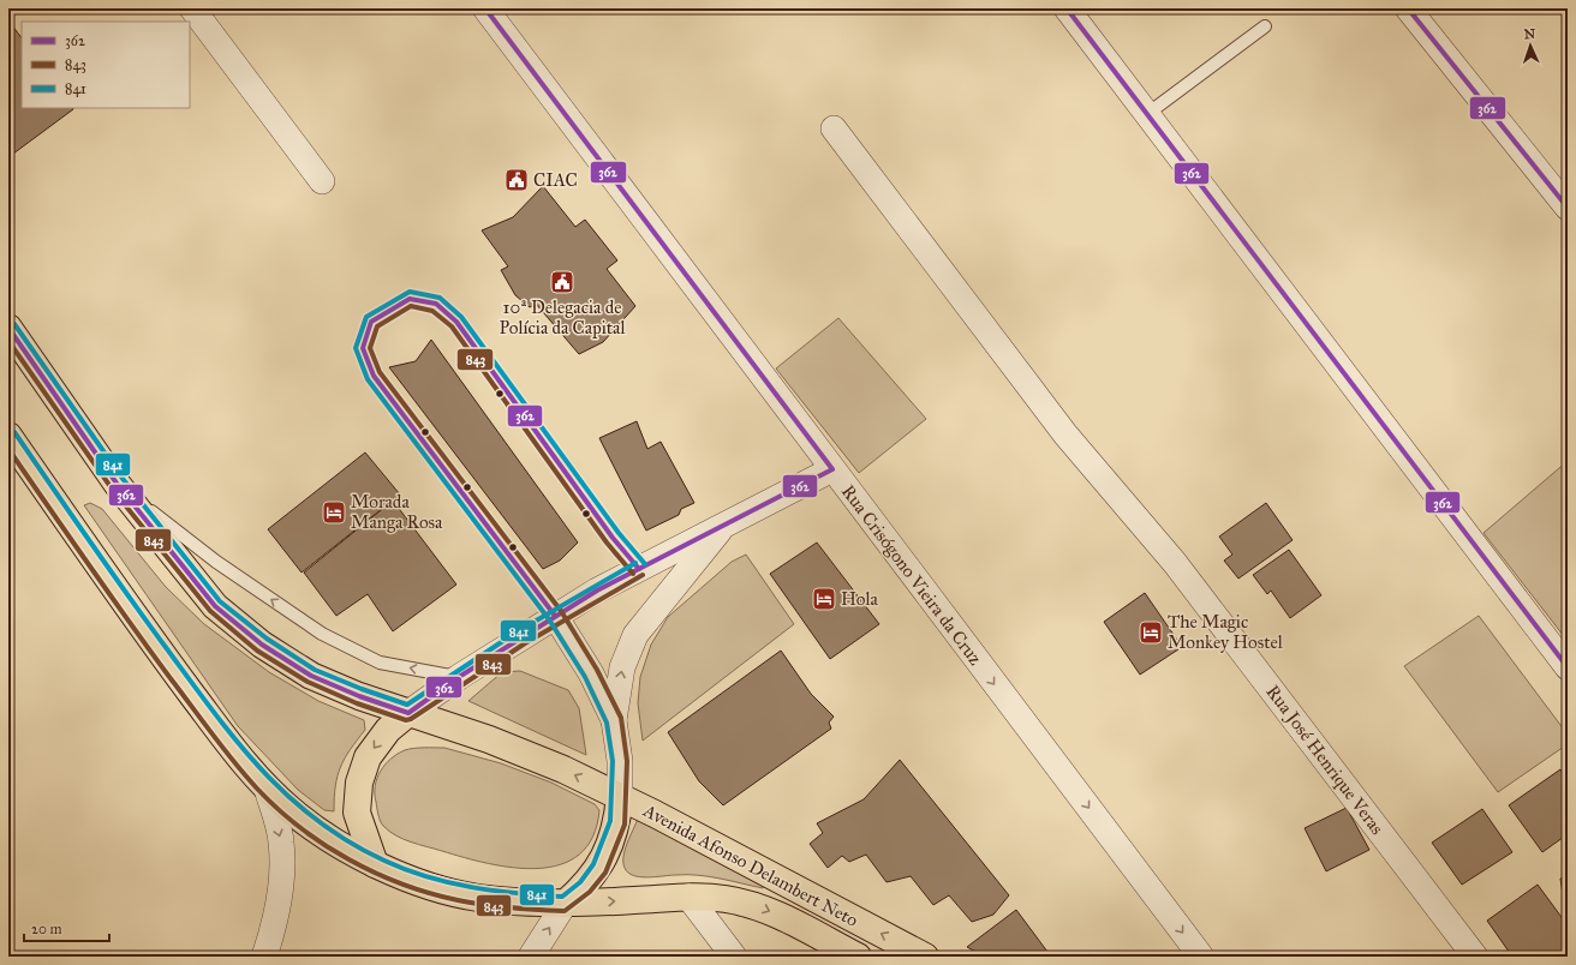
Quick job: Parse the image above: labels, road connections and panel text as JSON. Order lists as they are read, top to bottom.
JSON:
{
  "streets": {
    "main road": ["Avenida Afonso Delambert Neto"],
    "street": ["Rua Crisógono Vieira da Cruz", "Rua José Henrique Veras"]
  },
  "one_way": ["Rua Crisógono Vieira da Cruz"],
  "places": {
    "public building": ["CIAC", "10ª Delegacia de Polícia da Capital"],
    "hotel": ["Morada Manga Rosa", "Hola", "The Magic Monkey Hostel"]
  },
  "lines": ["transit line 362", "transit line 841", "transit line 843"],
  "legend": ["362", "843", "841"],
  "scale_bar": "20 m",
  "north": "top"
}
